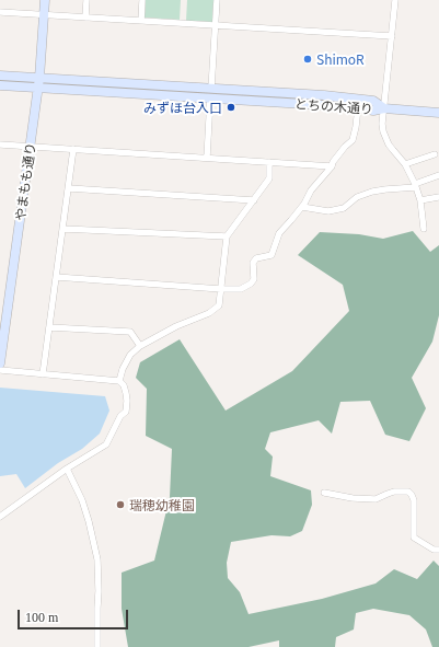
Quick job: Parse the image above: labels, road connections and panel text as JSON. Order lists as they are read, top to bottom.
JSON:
{
  "streets": {
    "street": ["とちの木通り", "やまもも通り"]
  },
  "crossings": [
    ["とちの木通り", "やまもも通り"]
  ],
  "places": ["ShimoR", "みずほ台入口", "瑞穂幼稚園"],
  "scale_bar": "100 m"
}
